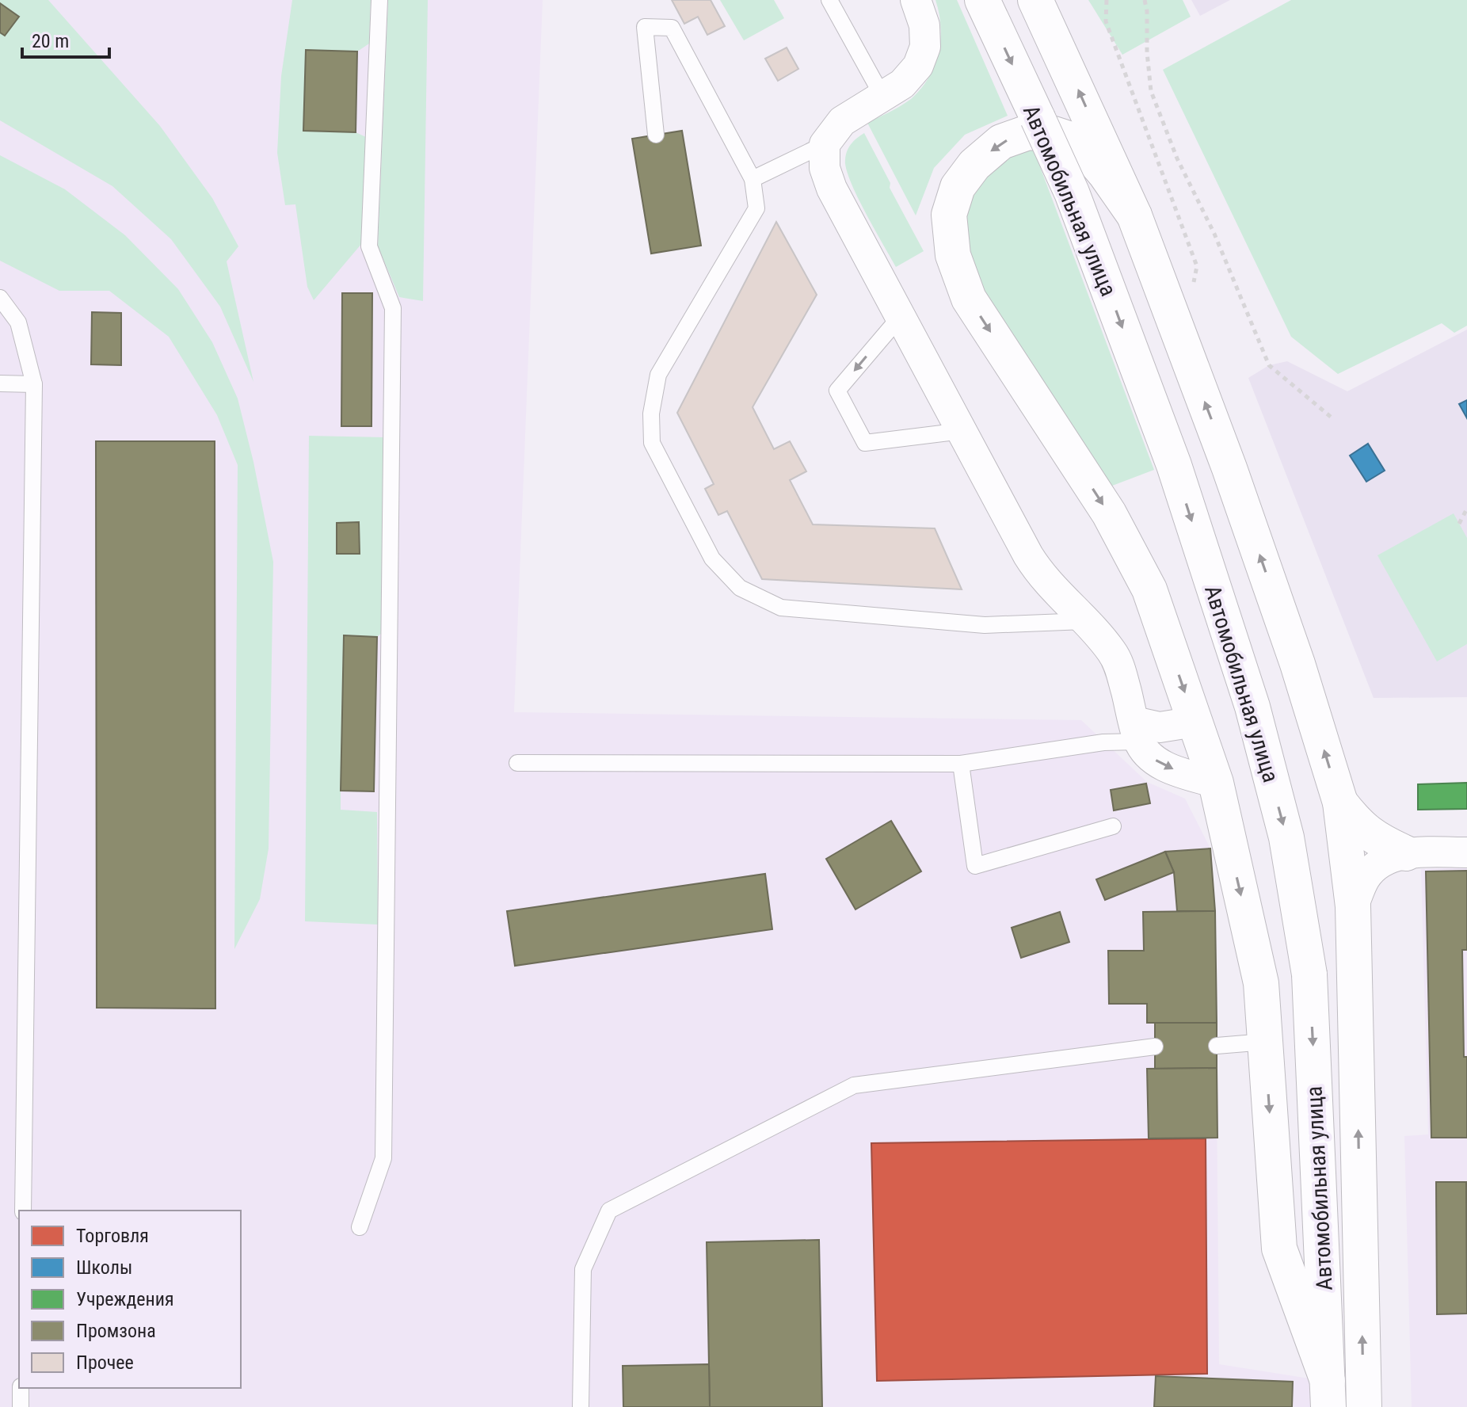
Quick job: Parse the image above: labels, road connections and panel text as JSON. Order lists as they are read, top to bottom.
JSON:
{
  "streets": {
    "main road": ["Автомобильная улица"]
  },
  "legend": [
    "Торговля",
    "Школы",
    "Учреждения",
    "Промзона",
    "Прочее"
  ],
  "scale_bar": "20 m"
}
